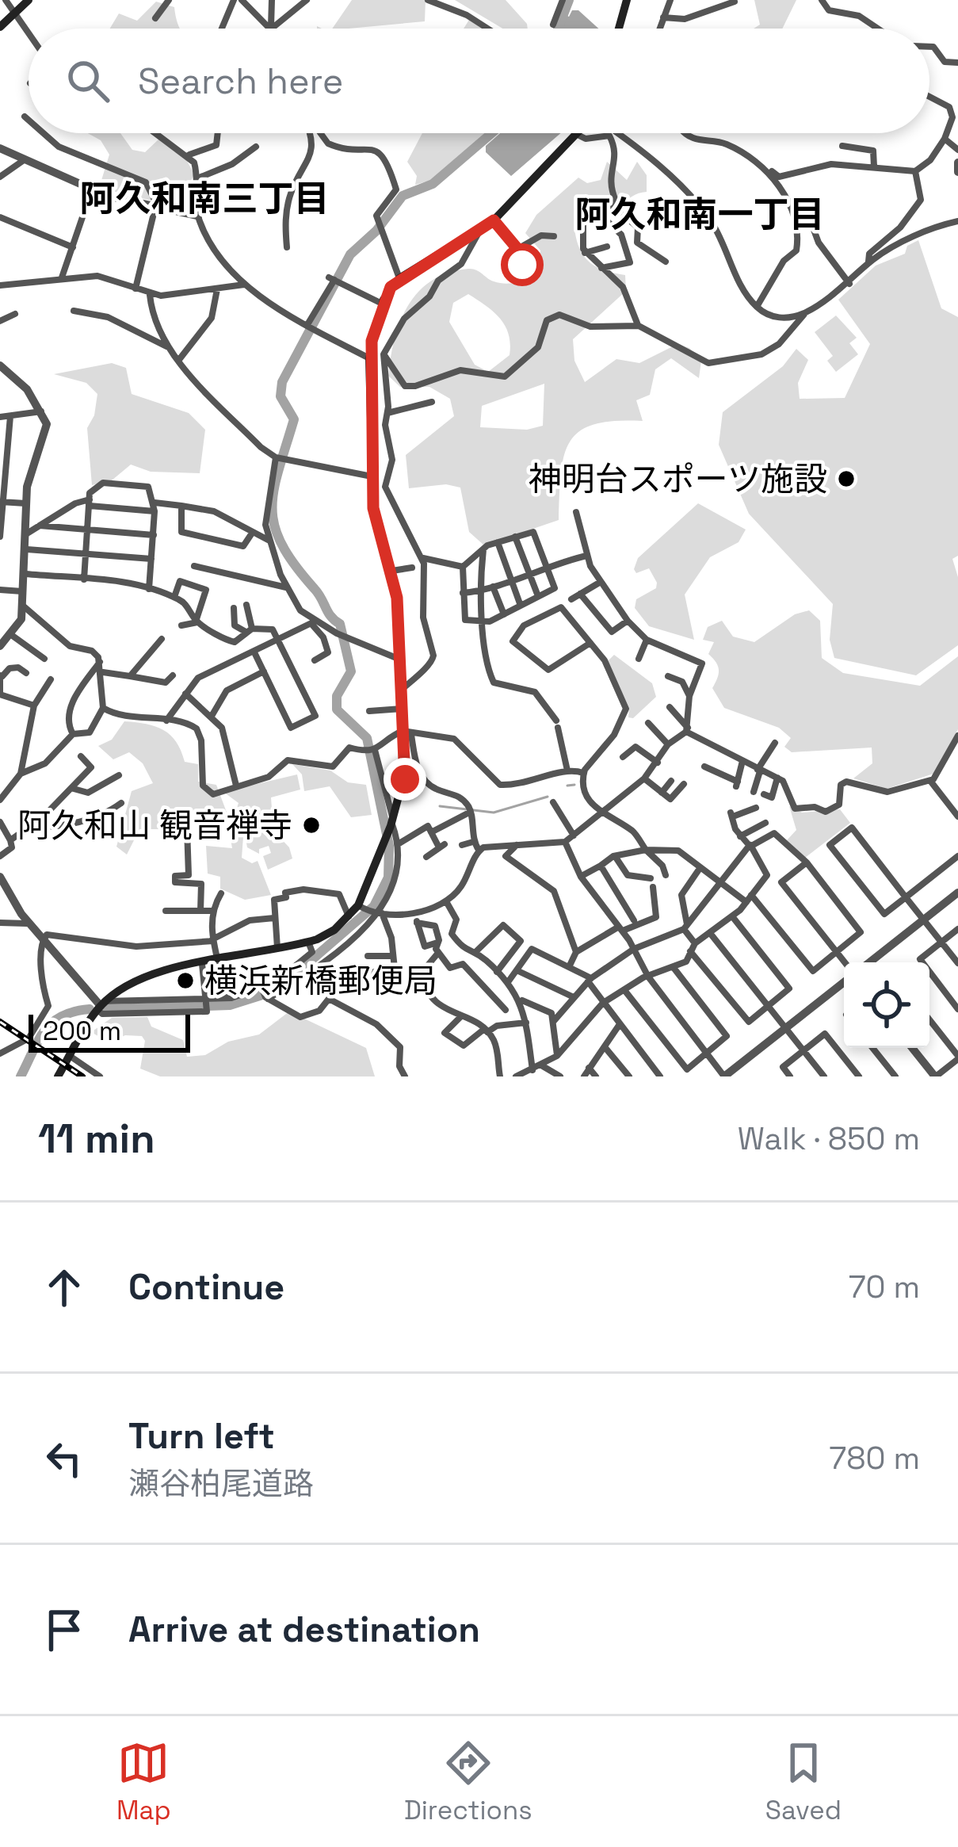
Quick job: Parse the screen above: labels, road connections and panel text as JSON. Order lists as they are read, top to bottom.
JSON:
{
  "districts": ["阿久和南三丁目", "阿久和南一丁目"],
  "places": ["神明台スポーツ施設", "阿久和山 観音禅寺", "横浜新橋郵便局"],
  "scale_bar": "200 m",
  "page": {
    "search": "Search here",
    "scale": "200 m",
    "heading": ["11 min", "Walk · 850 m"],
    "list": [
      ["Continue", "70 m"],
      ["Turn left", "瀬谷柏尾道路", "780 m"],
      "Arrive at destination"
    ],
    "nav": ["Map", "Directions", "Saved"]
  }
}
